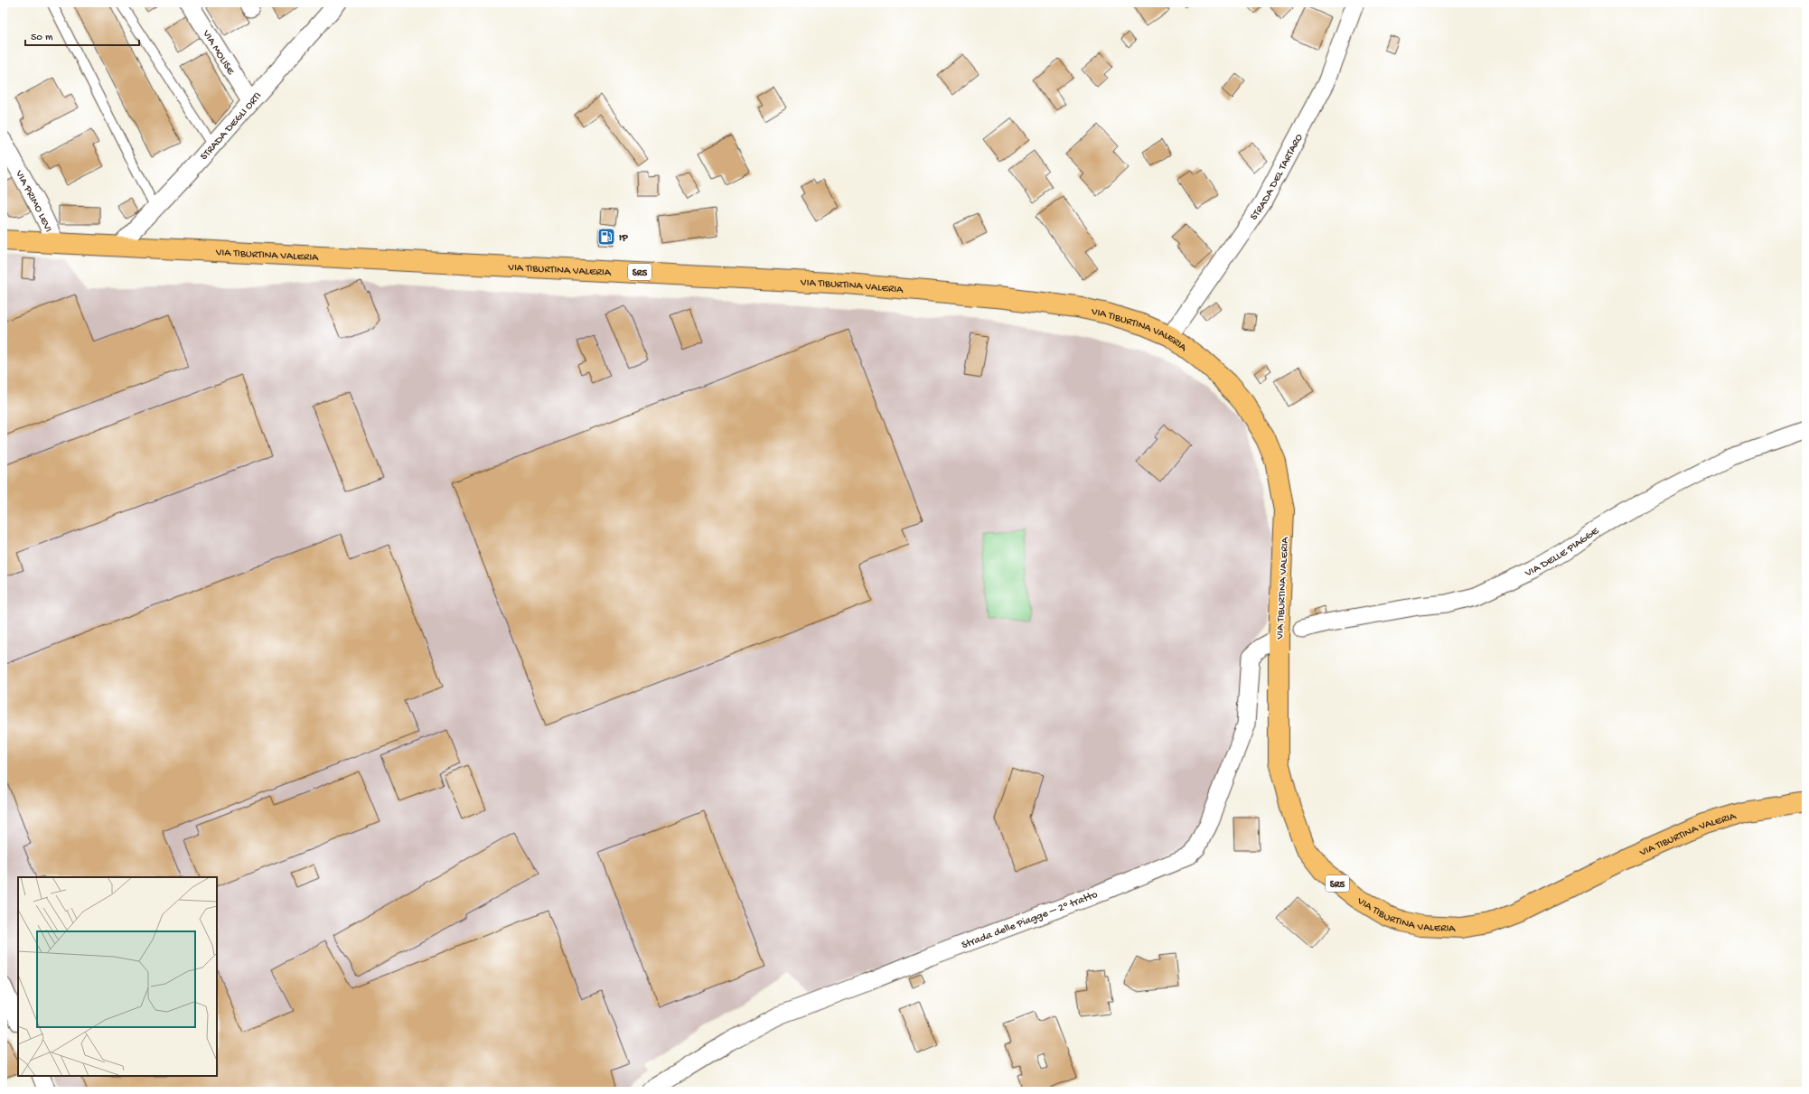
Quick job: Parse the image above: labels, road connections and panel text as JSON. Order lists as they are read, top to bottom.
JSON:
{
  "streets": {
    "main road": ["VIA TIBURTINA VALERIA", "SR5"],
    "street": [
      "VIA MOLISE",
      "STRADA DEGLI ORTI",
      "STRADA DEL TARTARO",
      "VIA PRIMO LEVI",
      "VIA DELLE PIAGGE",
      "Strada delle Piagge – 2º tratto"
    ]
  },
  "crossings": [
    ["VIA MOLISE", "STRADA DEGLI ORTI"],
    ["STRADA DEGLI ORTI", "VIA TIBURTINA VALERIA"],
    ["STRADA DEL TARTARO", "VIA TIBURTINA VALERIA"],
    ["VIA PRIMO LEVI", "VIA TIBURTINA VALERIA"],
    ["VIA TIBURTINA VALERIA", "Strada delle Piagge – 2º tratto"]
  ],
  "places": {
    "fuel station": ["IP"]
  },
  "scale_bar": "50 m"
}
